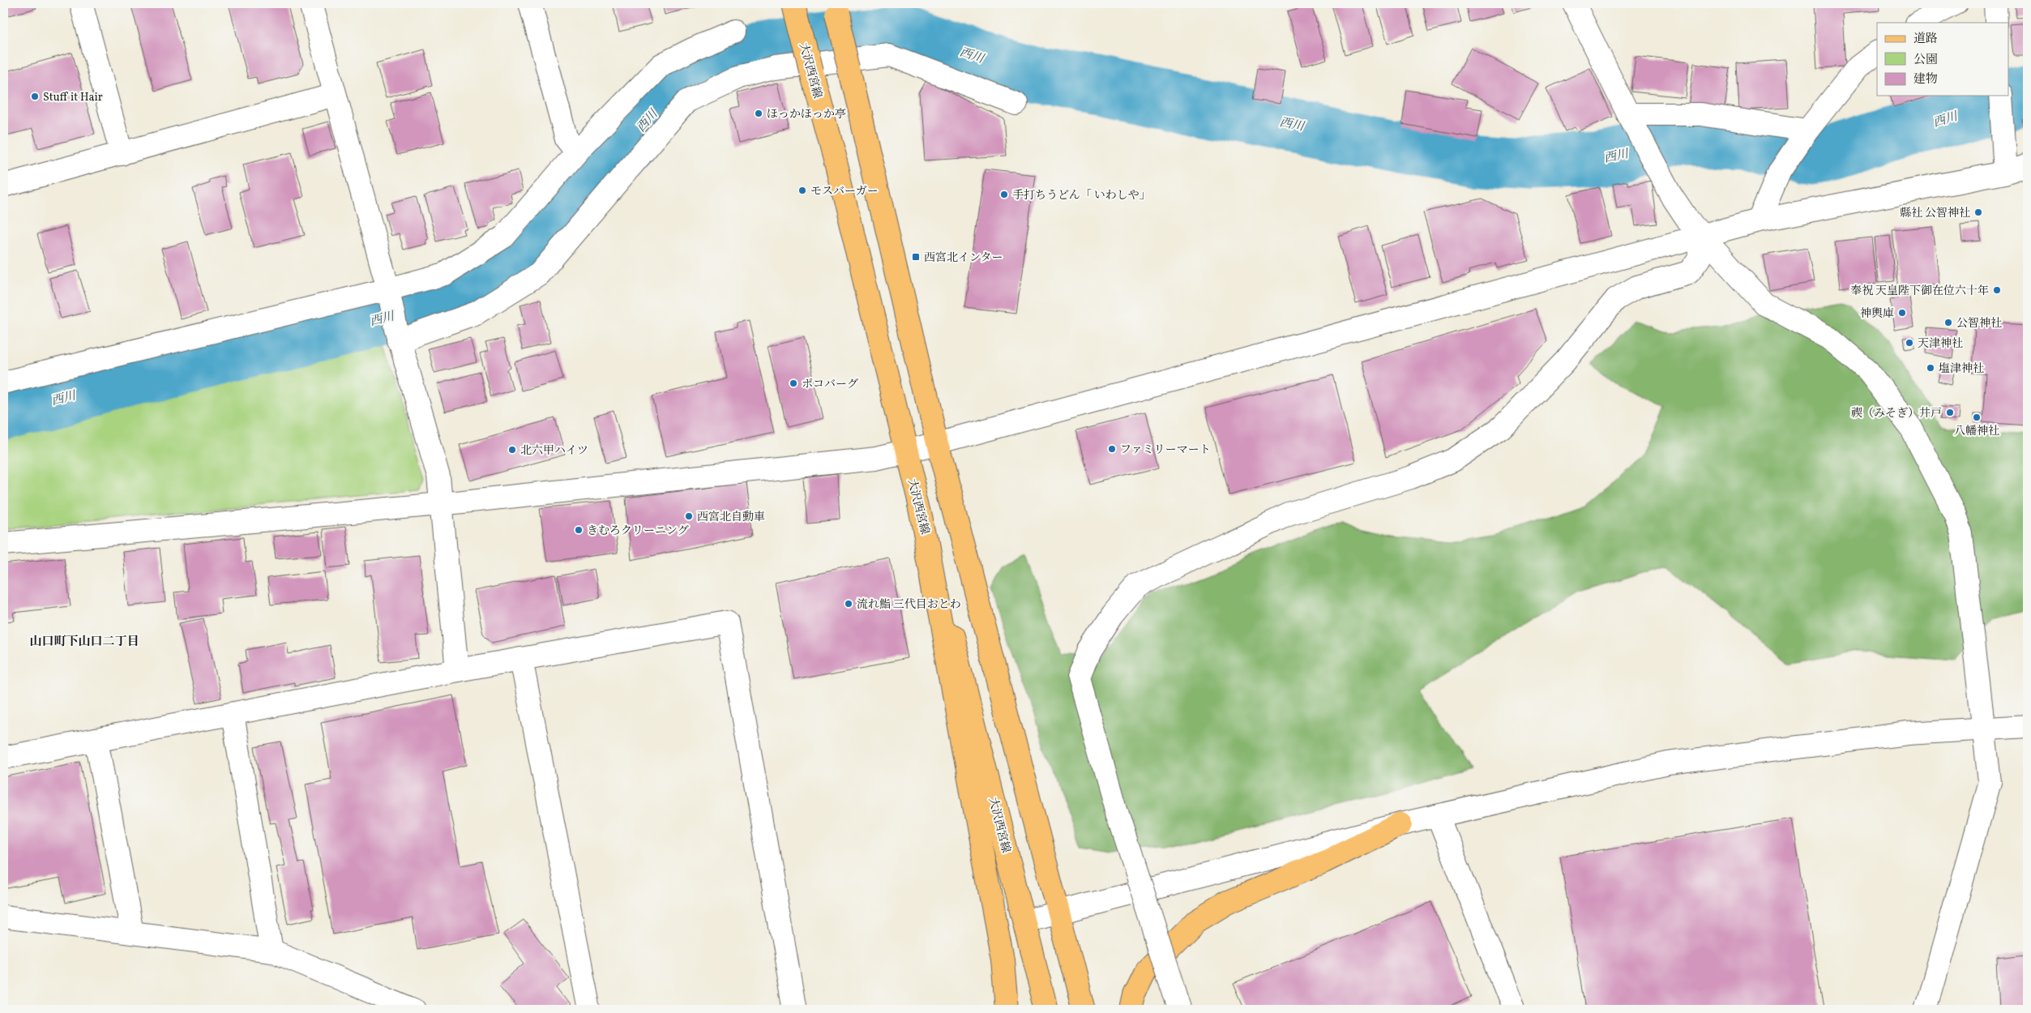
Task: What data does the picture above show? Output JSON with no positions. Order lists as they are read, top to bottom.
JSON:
{
  "streets": {
    "main road": ["大沢西宮線"]
  },
  "districts": ["山口町下山口二丁目"],
  "water": ["西川"],
  "places": {
    "other": [
      "Stuff it Hair",
      "ほっかほっか亭",
      "モスバーガー",
      "手打ちうどん「 いわしや」",
      "縣社 公智神社",
      "奉祝 天皇陛下御在位六十年",
      "神輿庫",
      "公智神社",
      "天津神社",
      "塩津神社",
      "ポコバーグ",
      "禊（みそぎ）井戸",
      "八幡神社",
      "ファミリーマート",
      "北六甲ハイツ",
      "西宮北自動車",
      "きむろクリーニング",
      "流れ鮨 三代目おとわ"
    ],
    "transit": ["西宮北インター"]
  },
  "legend": ["道路", "公園", "建物"]
}
